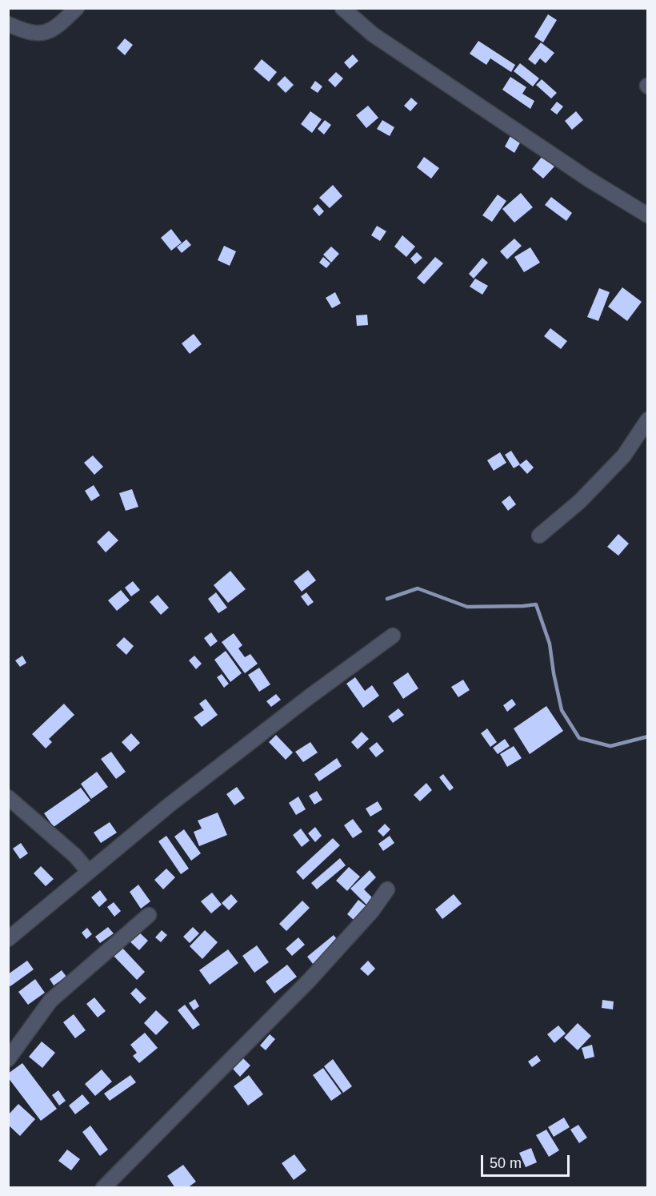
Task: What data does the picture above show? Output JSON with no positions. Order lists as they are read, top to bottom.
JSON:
{
  "scale_bar": "50 m"
}
